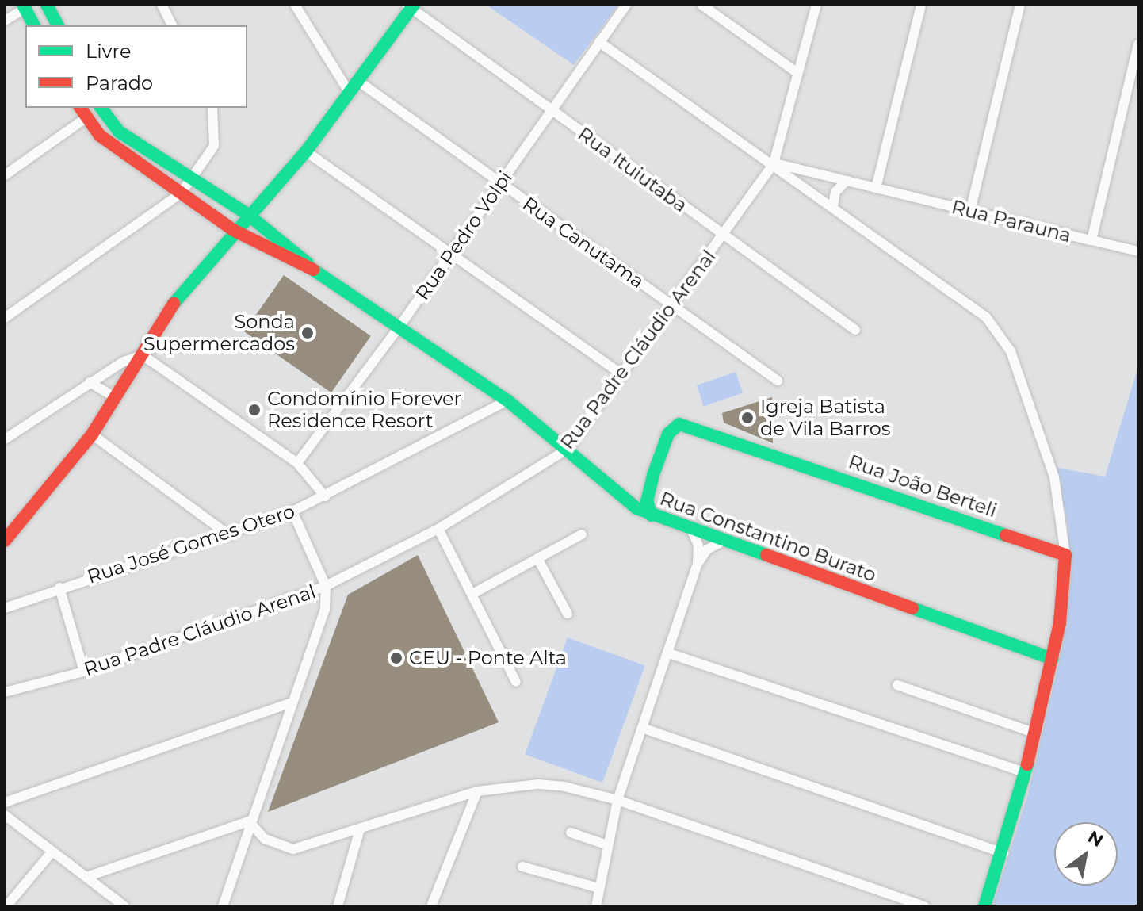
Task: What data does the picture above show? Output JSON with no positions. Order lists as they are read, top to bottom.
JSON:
{
  "streets": {
    "street": [
      "Rua Ituiutaba",
      "Rua Parauna",
      "Rua Pedro Volpi",
      "Rua Canutama",
      "Rua Padre Cláudio Arenal",
      "Rua João Berteli",
      "Rua Constantino Burato",
      "Rua José Gomes Otero"
    ]
  },
  "crossings": [
    ["Rua Ituiutaba", "Rua Pedro Volpi"],
    ["Rua Ituiutaba", "Rua Padre Cláudio Arenal"],
    ["Rua Parauna", "Rua Padre Cláudio Arenal"],
    ["Rua Pedro Volpi", "Rua Canutama"],
    ["Rua Pedro Volpi", "Rua Constantino Burato"],
    ["Rua Canutama", "Rua Padre Cláudio Arenal"],
    ["Rua Padre Cláudio Arenal", "Rua Constantino Burato"],
    ["Rua João Berteli", "Rua Constantino Burato"],
    ["Rua Constantino Burato", "Rua José Gomes Otero"]
  ],
  "places": [
    "Sonda Supermercados",
    "Condomínio Forever Residence Resort",
    "Igreja Batista de Vila Barros",
    "CEU - Ponte Alta"
  ],
  "legend": ["Livre", "Parado"],
  "north": "top right"
}
